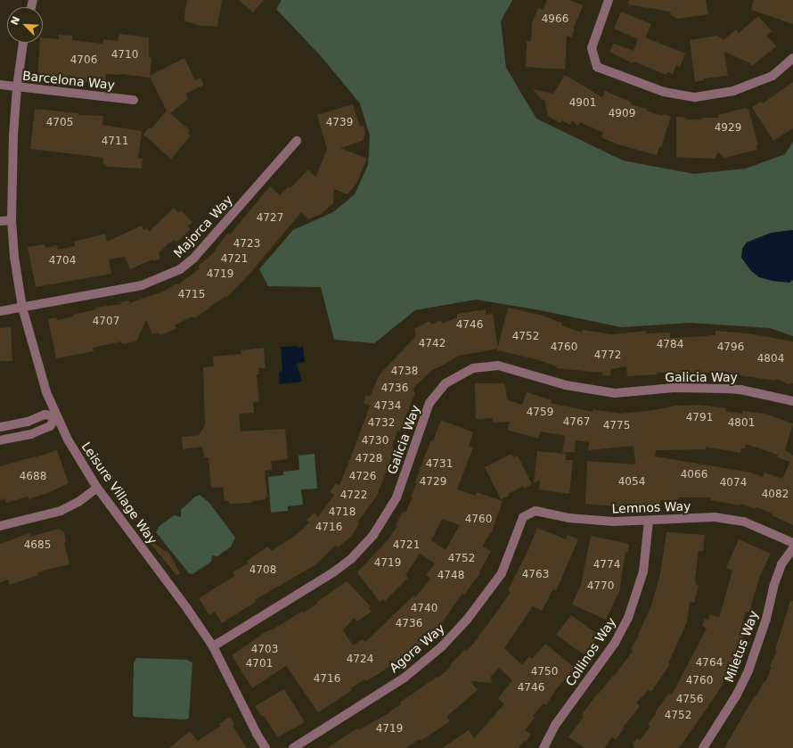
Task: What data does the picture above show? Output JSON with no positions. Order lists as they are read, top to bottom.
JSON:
{
  "streets": {
    "street": [
      "Barcelona Way",
      "Majorca Way",
      "Galicia Way",
      "Leisure Village Way",
      "Lemnos Way",
      "Miletus Way",
      "Agora Way",
      "Collinos Way"
    ]
  },
  "crossings": [
    ["Barcelona Way", "Leisure Village Way"],
    ["Majorca Way", "Leisure Village Way"],
    ["Galicia Way", "Leisure Village Way"],
    ["Lemnos Way", "Agora Way"],
    ["Lemnos Way", "Collinos Way"]
  ],
  "house_numbers": [
    "4966",
    "4710",
    "4706",
    "4901",
    "4909",
    "4705",
    "4739",
    "4929",
    "4711",
    "4727",
    "4723",
    "4721",
    "4704",
    "4719",
    "4715",
    "4707",
    "4746",
    "4752",
    "4742",
    "4784",
    "4760",
    "4796",
    "4772",
    "4804",
    "4738",
    "4736",
    "4734",
    "4759",
    "4791",
    "4767",
    "4732",
    "4801",
    "4775",
    "4730",
    "4728",
    "4731",
    "4066",
    "4688",
    "4726",
    "4729",
    "4054",
    "4074",
    "4082",
    "4722",
    "4718",
    "4760",
    "4716",
    "4685",
    "4721",
    "4752",
    "4719",
    "4774",
    "4708",
    "4763",
    "4748",
    "4770",
    "4740",
    "4736",
    "4703",
    "4724",
    "4764",
    "4701",
    "4750",
    "4716",
    "4760",
    "4746",
    "4756",
    "4752",
    "4719"
  ],
  "north": "top left"
}
